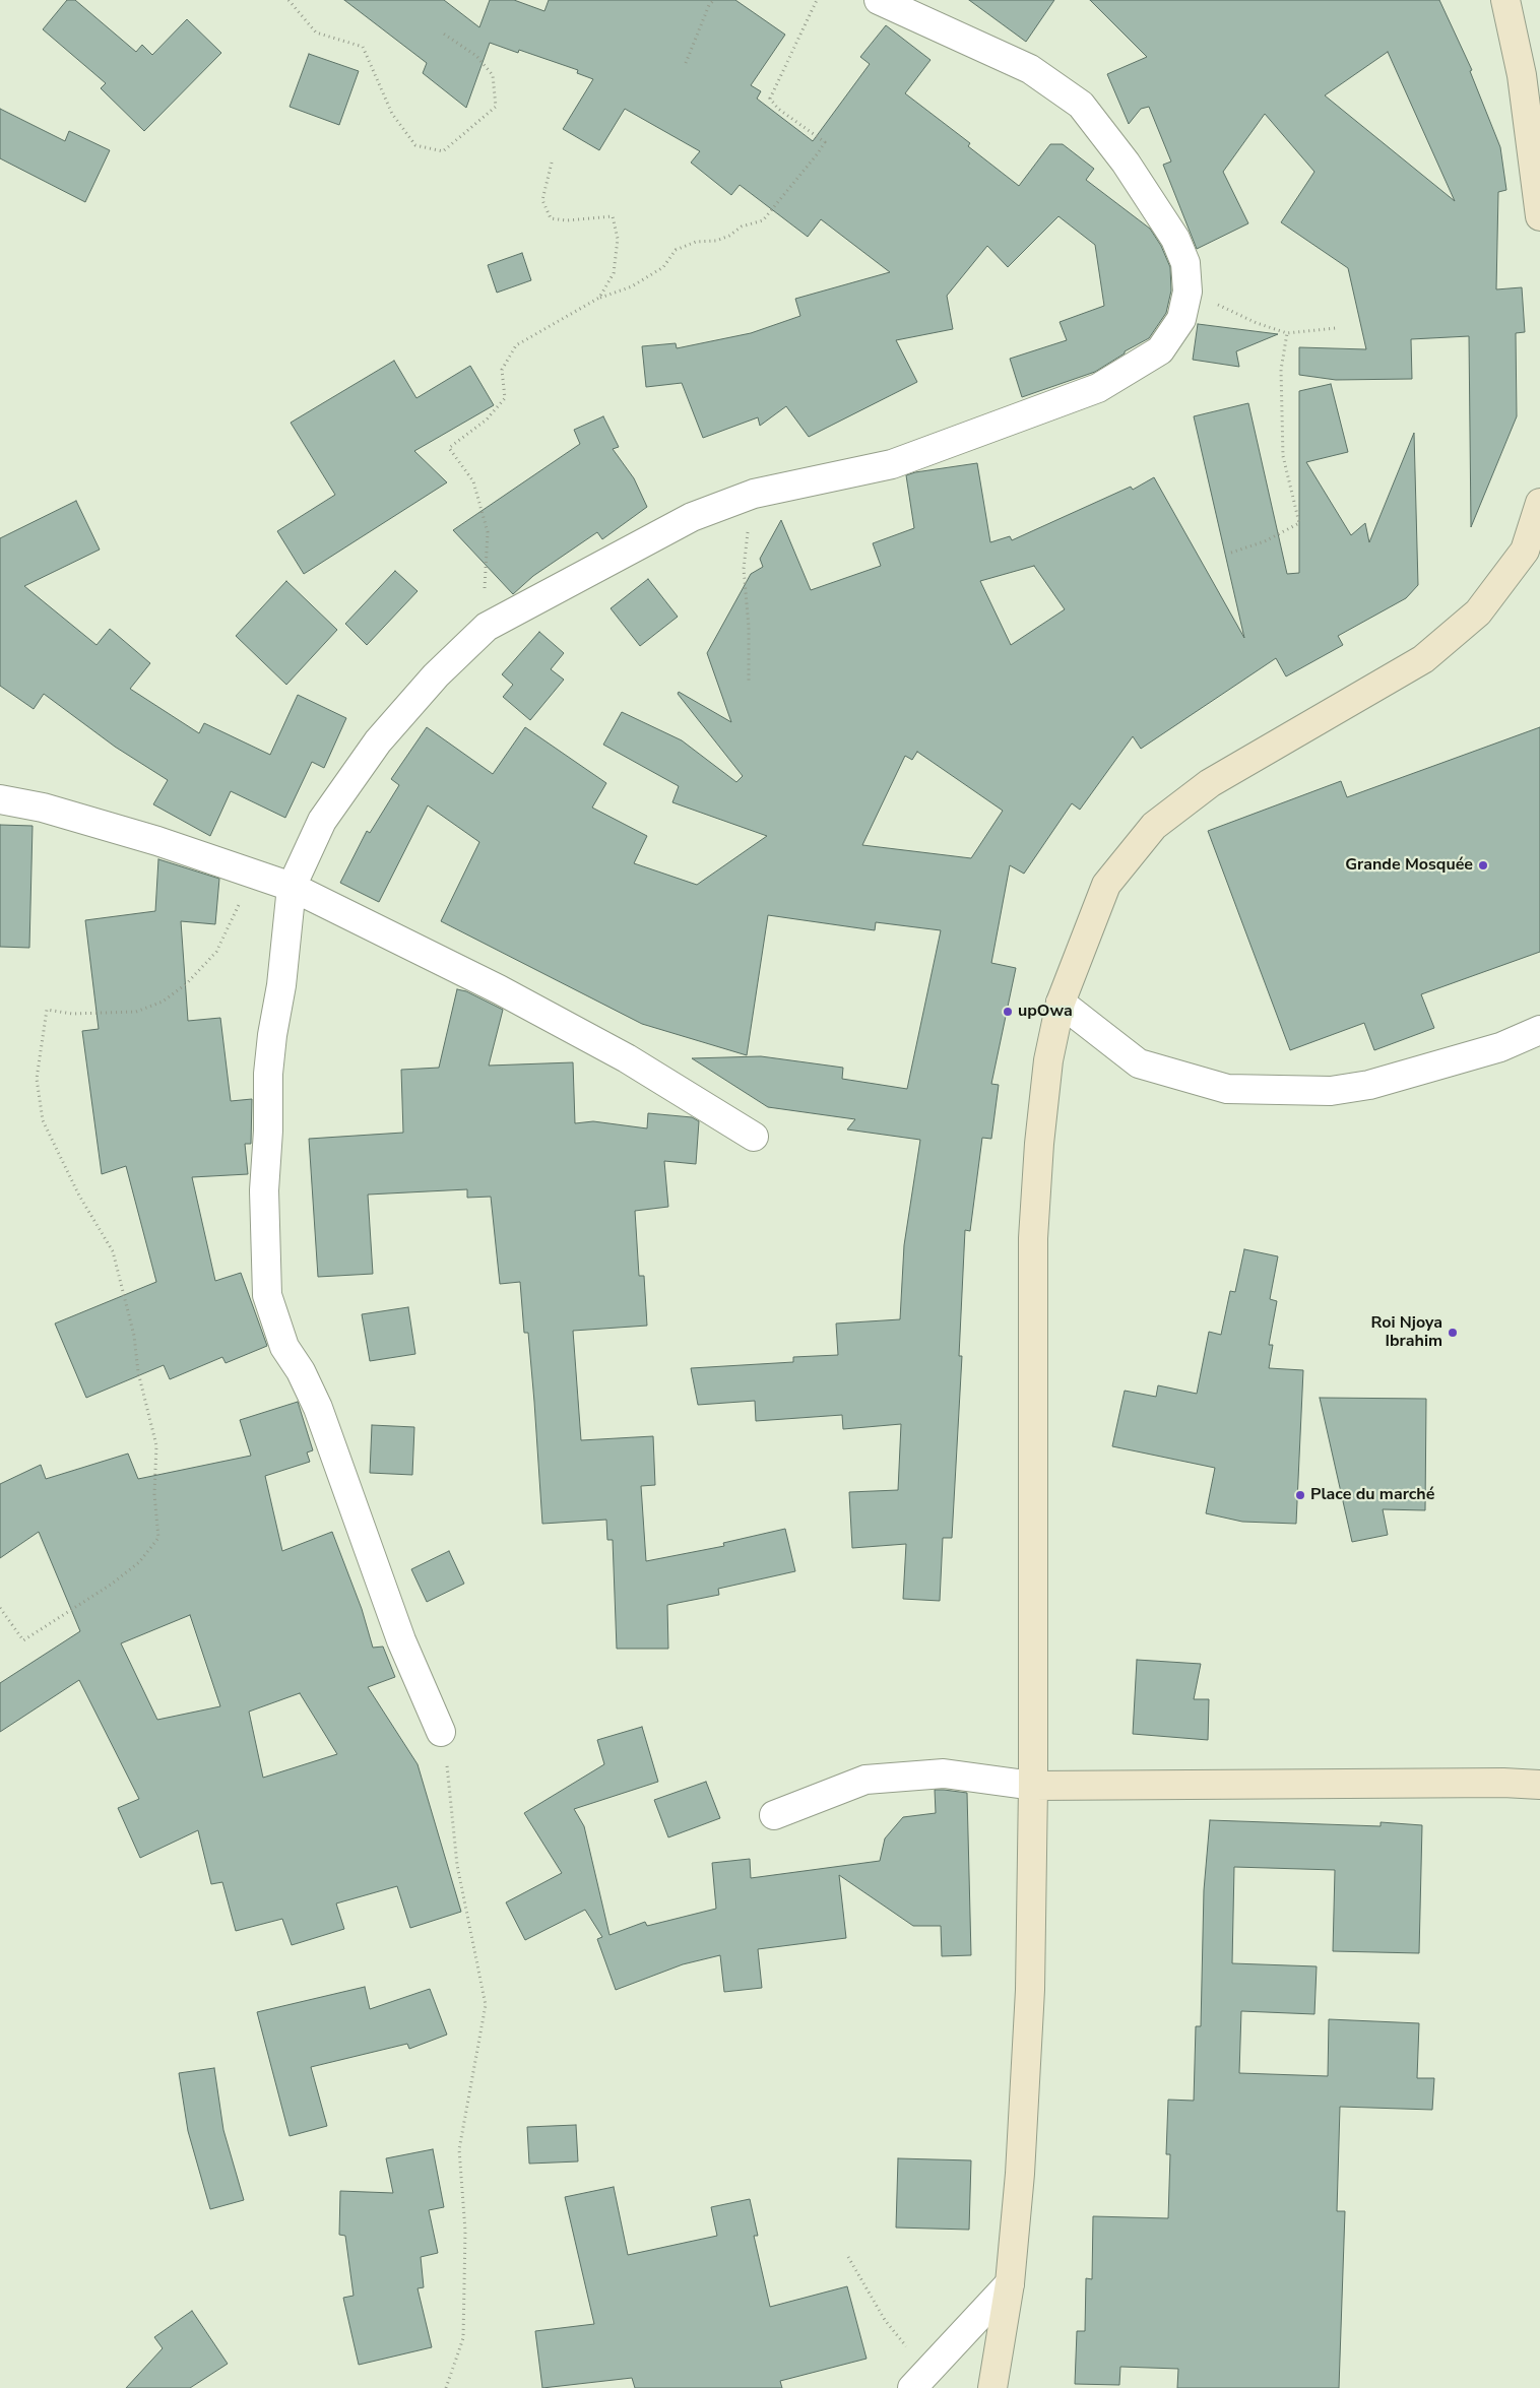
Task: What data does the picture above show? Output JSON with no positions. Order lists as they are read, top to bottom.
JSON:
{
  "places": [
    "Grande Mosquée",
    "upOwa",
    "Roi Njoya Ibrahim",
    "Place du marché"
  ]
}
